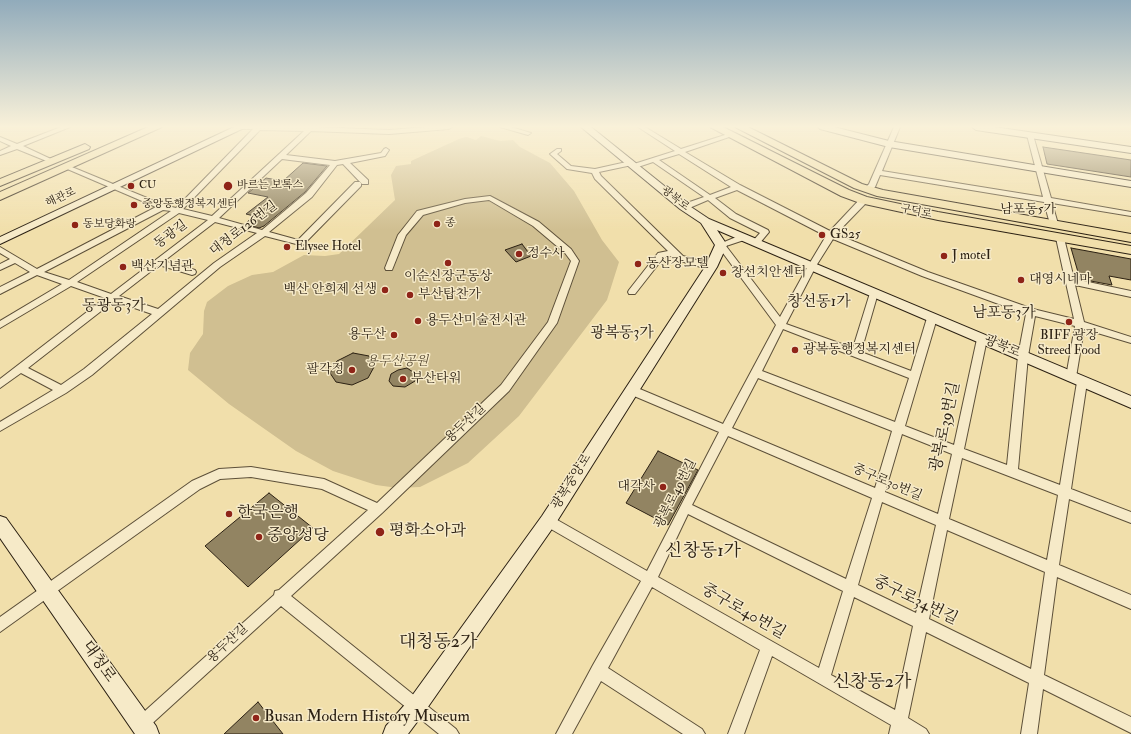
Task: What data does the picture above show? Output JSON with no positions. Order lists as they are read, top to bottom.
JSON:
{
  "streets": {
    "main road": [
      "해관로",
      "광복로",
      "구덕로",
      "광복중앙로",
      "대청로"
    ],
    "street": [
      "대청로126번길",
      "동광길",
      "용두산길",
      "광복로39번길",
      "중구로30번길",
      "광복로49번길",
      "중구로34번길",
      "중구로40번길"
    ]
  },
  "crossings": [
    ["광복로", "광복로39번길"],
    ["광복로", "광복로49번길"],
    ["구덕로", "광복로49번길"],
    ["용두산길", "대청로"],
    ["광복로39번길", "중구로30번길"],
    ["광복로39번길", "중구로34번길"],
    ["광복로39번길", "중구로40번길"],
    ["광복중앙로", "중구로30번길"],
    ["광복중앙로", "중구로40번길"],
    ["중구로30번길", "광복로49번길"],
    ["광복로49번길", "중구로34번길"],
    ["광복로49번길", "중구로40번길"]
  ],
  "districts": [
    "남포동5가",
    "창선동1가",
    "동광동3가",
    "남포동3가",
    "광복동3가",
    "신창동1가",
    "대청동2가",
    "신창동2가"
  ],
  "parks": ["용두산공원"],
  "places": [
    "CU",
    "바르는 보톡스",
    "중앙동행정복지센터",
    "종",
    "동보당화랑",
    "GS25",
    "Elysee Hotel",
    "정수사",
    "J moteI",
    "이순신장군동상",
    "동산장모텔",
    "백산기념관",
    "창선치안센터",
    "대영시네마",
    "백산 안희제 선생",
    "부산탑찬가",
    "용두산미술전시관",
    "BIFF 광장 Streed Food",
    "용두산",
    "광복동행정복지센터",
    "팔각정",
    "부산타워",
    "대각사",
    "한국은행",
    "평화소아과",
    "중앙성당",
    "Busan Modern History Museum"
  ]
}
